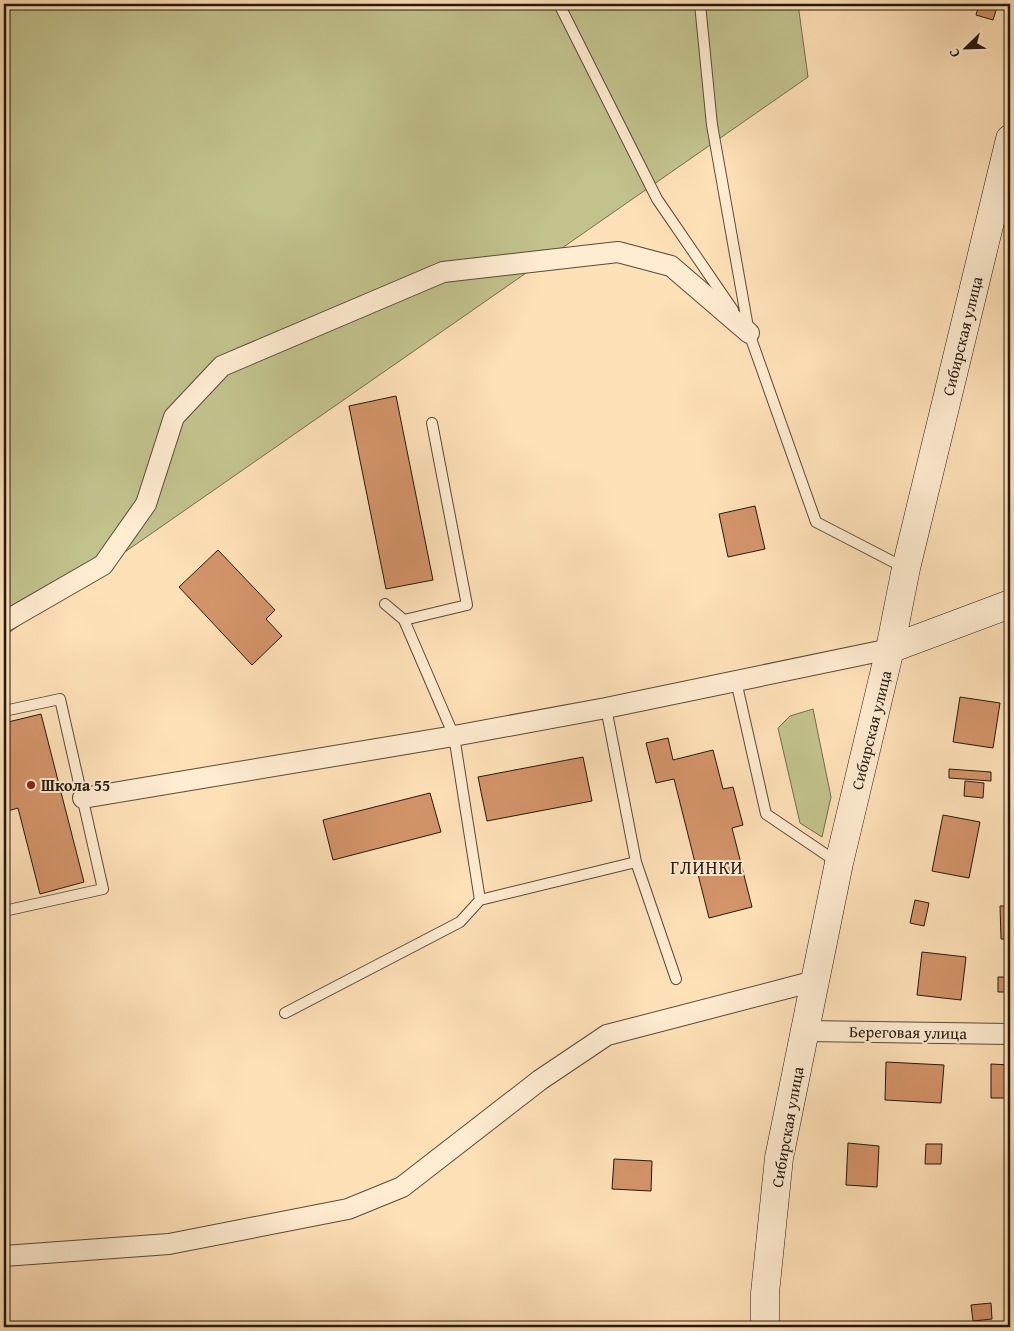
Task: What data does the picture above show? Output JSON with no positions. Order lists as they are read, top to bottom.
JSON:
{
  "streets": {
    "street": ["Сибирская улица", "Береговая улица"]
  },
  "crossings": [
    ["Сибирская улица", "Береговая улица"]
  ],
  "districts": ["ГЛИНКИ"],
  "places": ["Школа 55"],
  "north": "bottom left"
}
